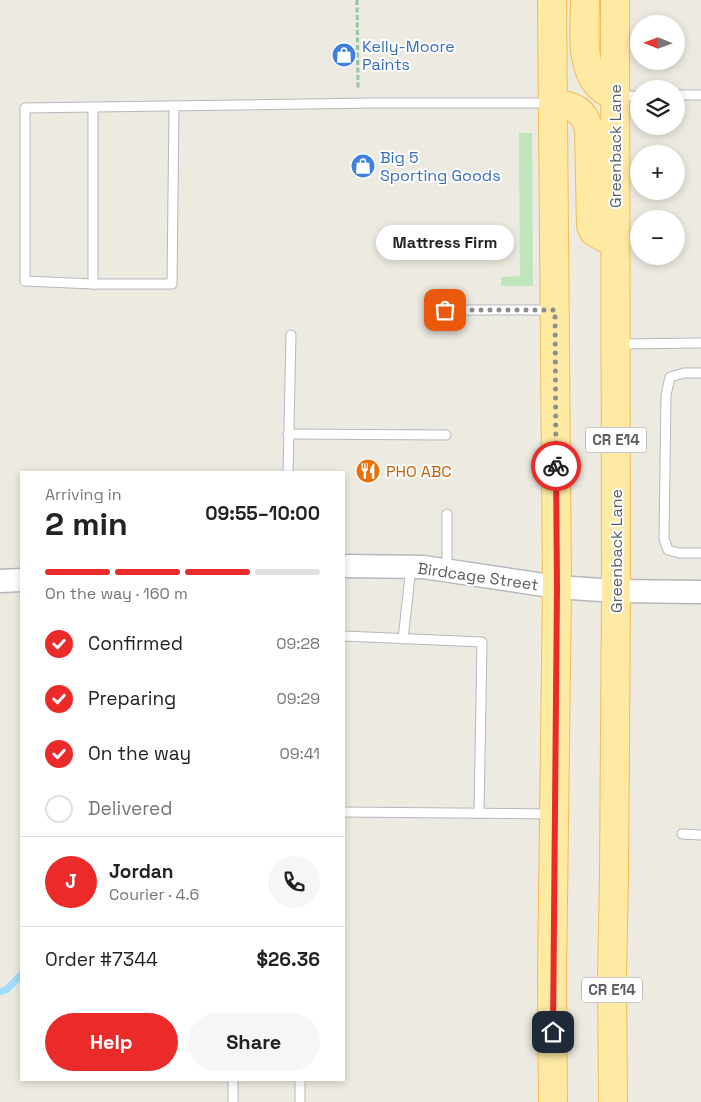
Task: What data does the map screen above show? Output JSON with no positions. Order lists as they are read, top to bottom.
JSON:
{
  "streets": {
    "main road": ["Greenback Lane", "CR E14"],
    "street": ["Birdcage Street"]
  },
  "crossings": [
    ["Greenback Lane", "Birdcage Street"]
  ],
  "places": {
    "shop": ["Kelly-Moore Paints", "Big 5 Sporting Goods"],
    "other": ["Mattress Firm"],
    "restaurant": ["PHO ABC"]
  },
  "north": "left",
  "page": {
    "map_buttons": ["+", "−"],
    "bubble": "Mattress Firm",
    "heading": ["2 min", "Arriving in", "09:55–10:00"],
    "panel": [
      "Jordan",
      "Courier · 4.6",
      "Order #7344",
      "$26.36"
    ],
    "bar": "On the way · 160 m",
    "list": [
      ["Confirmed", "09:28"],
      ["Preparing", "09:29"],
      ["On the way", "09:41"],
      "Delivered"
    ],
    "round": "J",
    "buttons": ["Help", "Share"]
  }
}
